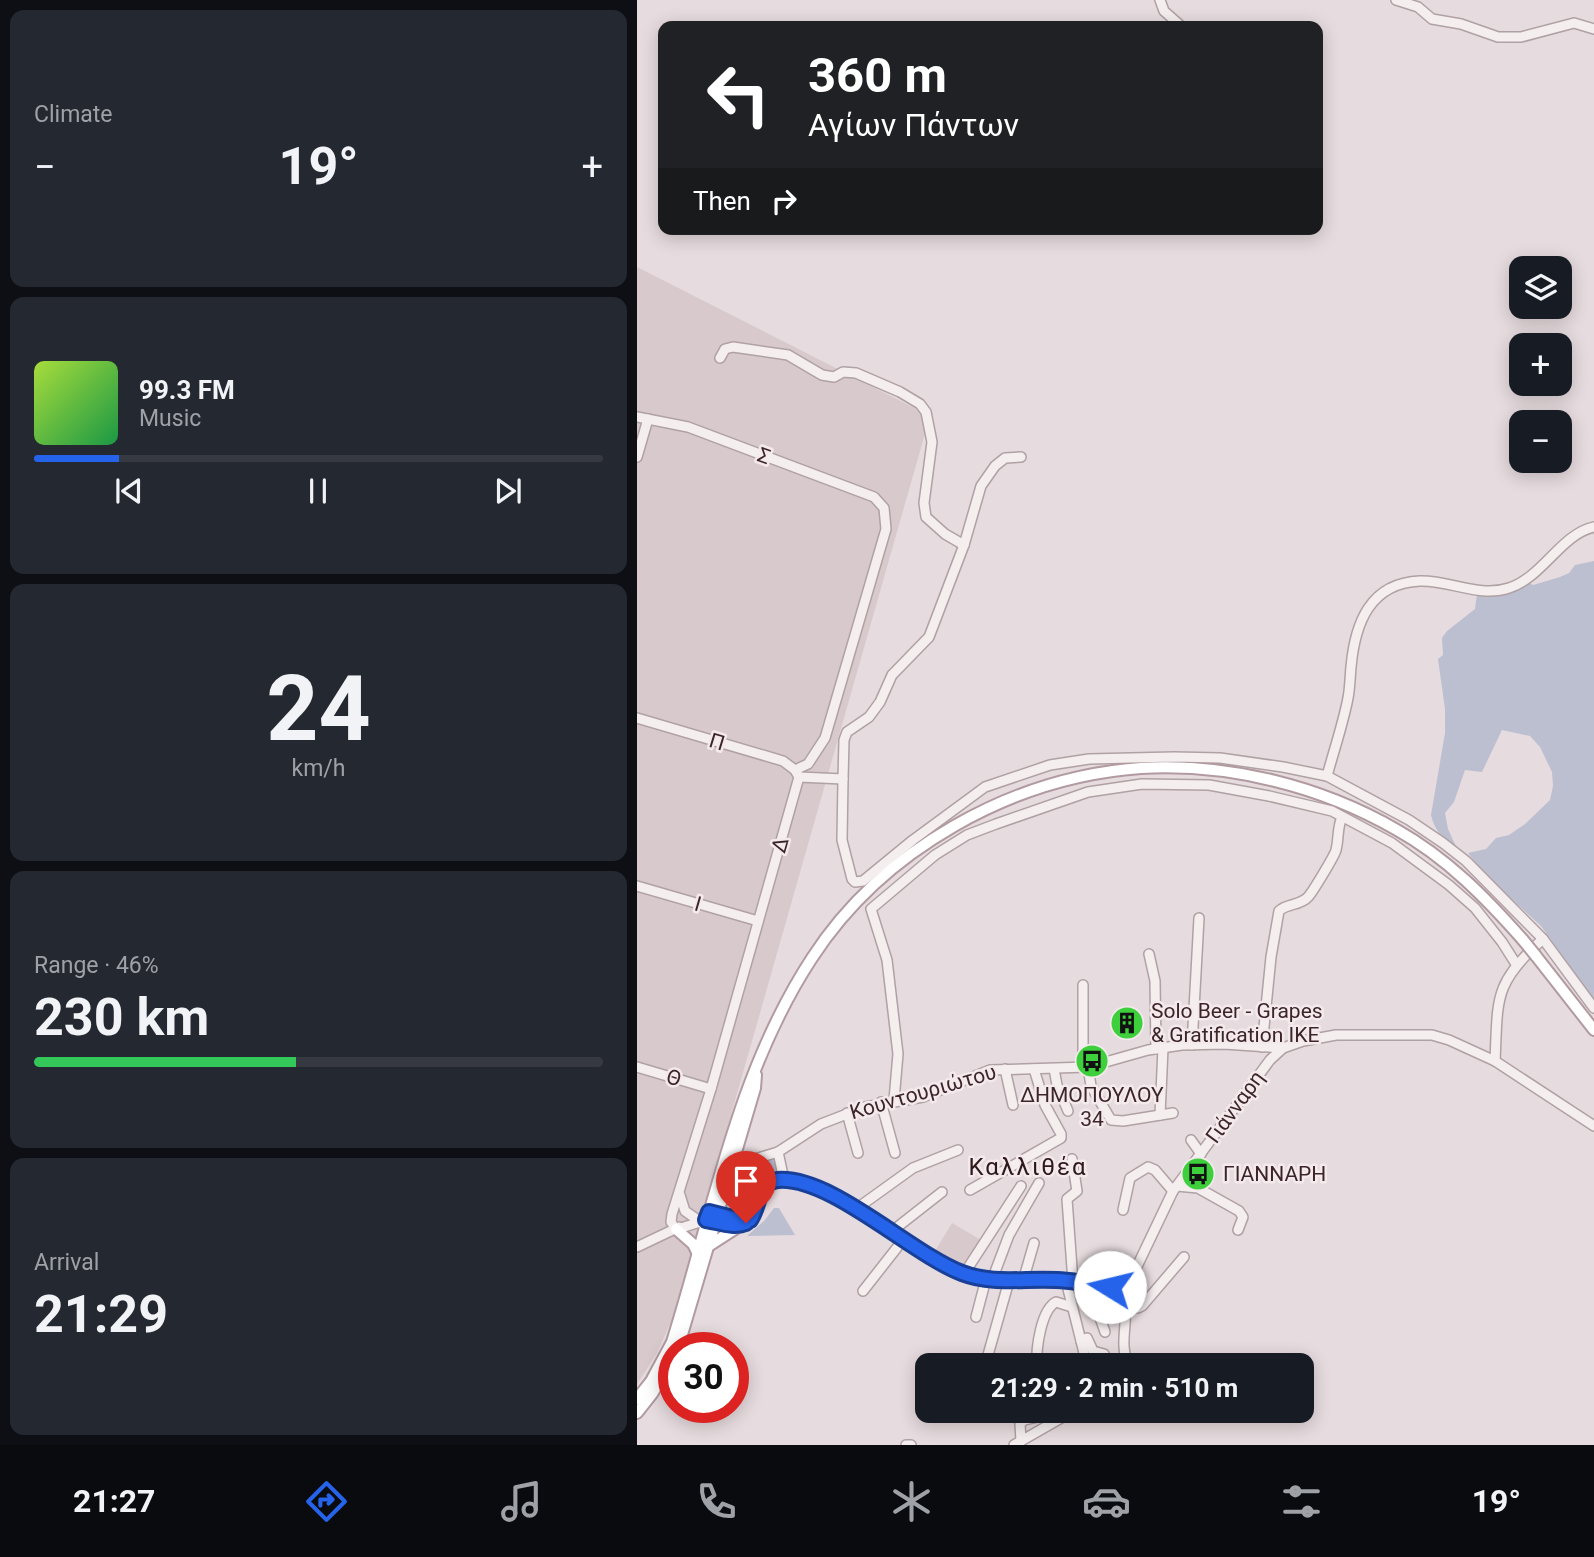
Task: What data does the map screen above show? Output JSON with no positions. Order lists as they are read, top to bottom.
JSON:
{
  "streets": {
    "street": [
      "Σ",
      "Π",
      "Δ",
      "Ι",
      "Θ",
      "Κουντουριώτου",
      "Γιάνναρη"
    ]
  },
  "crossings": [
    ["Σ", "Π"],
    ["Σ", "Δ"],
    ["Π", "Δ"],
    ["Δ", "Ι"],
    ["Δ", "Θ"],
    ["Κουντουριώτου", "Γιάνναρη"]
  ],
  "districts": ["Καλλιθέα"],
  "places": {
    "building": ["Solo Beer - Grapes & Gratification IKE"],
    "bus stop": ["ΔΗΜΟΠΟΥΛΟΥ 34", "ΓΙΑΝΝΑΡΗ"]
  },
  "page": {
    "tile": [
      "Climate",
      ["24", "km/h"],
      ["Range · 46%", "230 km"],
      ["Arrival", "21:29"]
    ],
    "turn": ["360 m", "Αγίων Πάντων"],
    "heat": ["−", "19°", "+"],
    "then": "Then",
    "map_buttons": ["+", "−"],
    "song": ["99.3 FM", "Music"],
    "limit": "30",
    "trip": "21:29 · 2 min · 510 m",
    "tabs": ["21:27", "19°"]
  }
}
